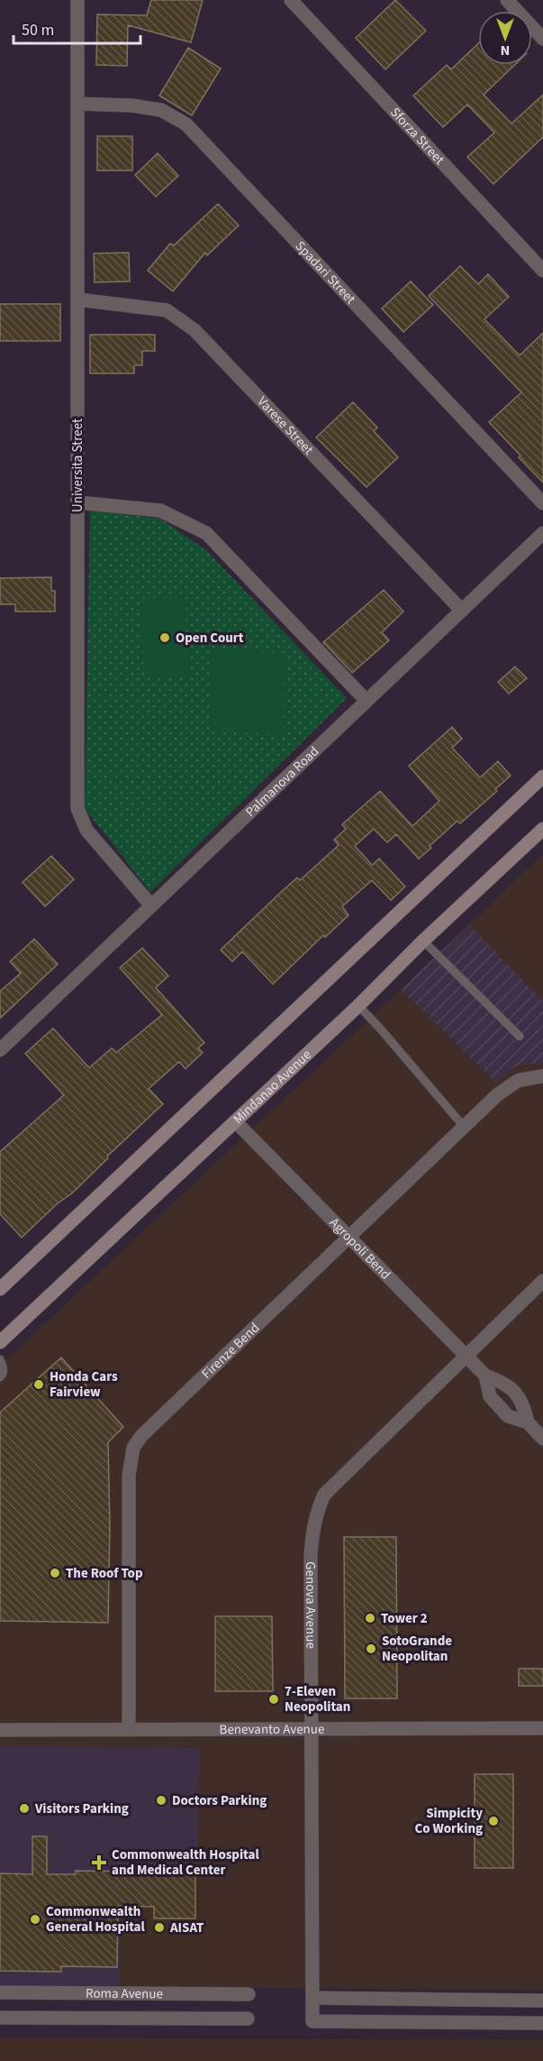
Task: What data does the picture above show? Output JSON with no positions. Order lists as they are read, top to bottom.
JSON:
{
  "streets": {
    "main road": ["Mindanao Avenue"],
    "street": [
      "Sforza Street",
      "Spadari Street",
      "Varese Street",
      "Universita Street",
      "Palmanova Road",
      "Agropoli Bend",
      "Firenze Bend",
      "Genova Avenue",
      "Benevanto Avenue",
      "Roma Avenue"
    ]
  },
  "crossings": [
    ["Spadari Street", "Universita Street"],
    ["Varese Street", "Universita Street"],
    ["Varese Street", "Palmanova Road"],
    ["Universita Street", "Palmanova Road"],
    ["Mindanao Avenue", "Agropoli Bend"],
    ["Agropoli Bend", "Firenze Bend"],
    ["Agropoli Bend", "Genova Avenue"],
    ["Firenze Bend", "Benevanto Avenue"],
    ["Genova Avenue", "Benevanto Avenue"]
  ],
  "places": {
    "other": [
      "Open Court",
      "Honda Cars Fairview",
      "The Roof Top",
      "Tower 2",
      "SotoGrande Neopolitan",
      "7-Eleven Neopolitan",
      "Doctors Parking",
      "Visitors Parking",
      "Simpicity Co Working",
      "Commonwealth General Hospital",
      "AISAT"
    ],
    "health": ["Commonwealth Hospital and Medical Center"]
  },
  "scale_bar": "50 m",
  "north": "bottom"
}
